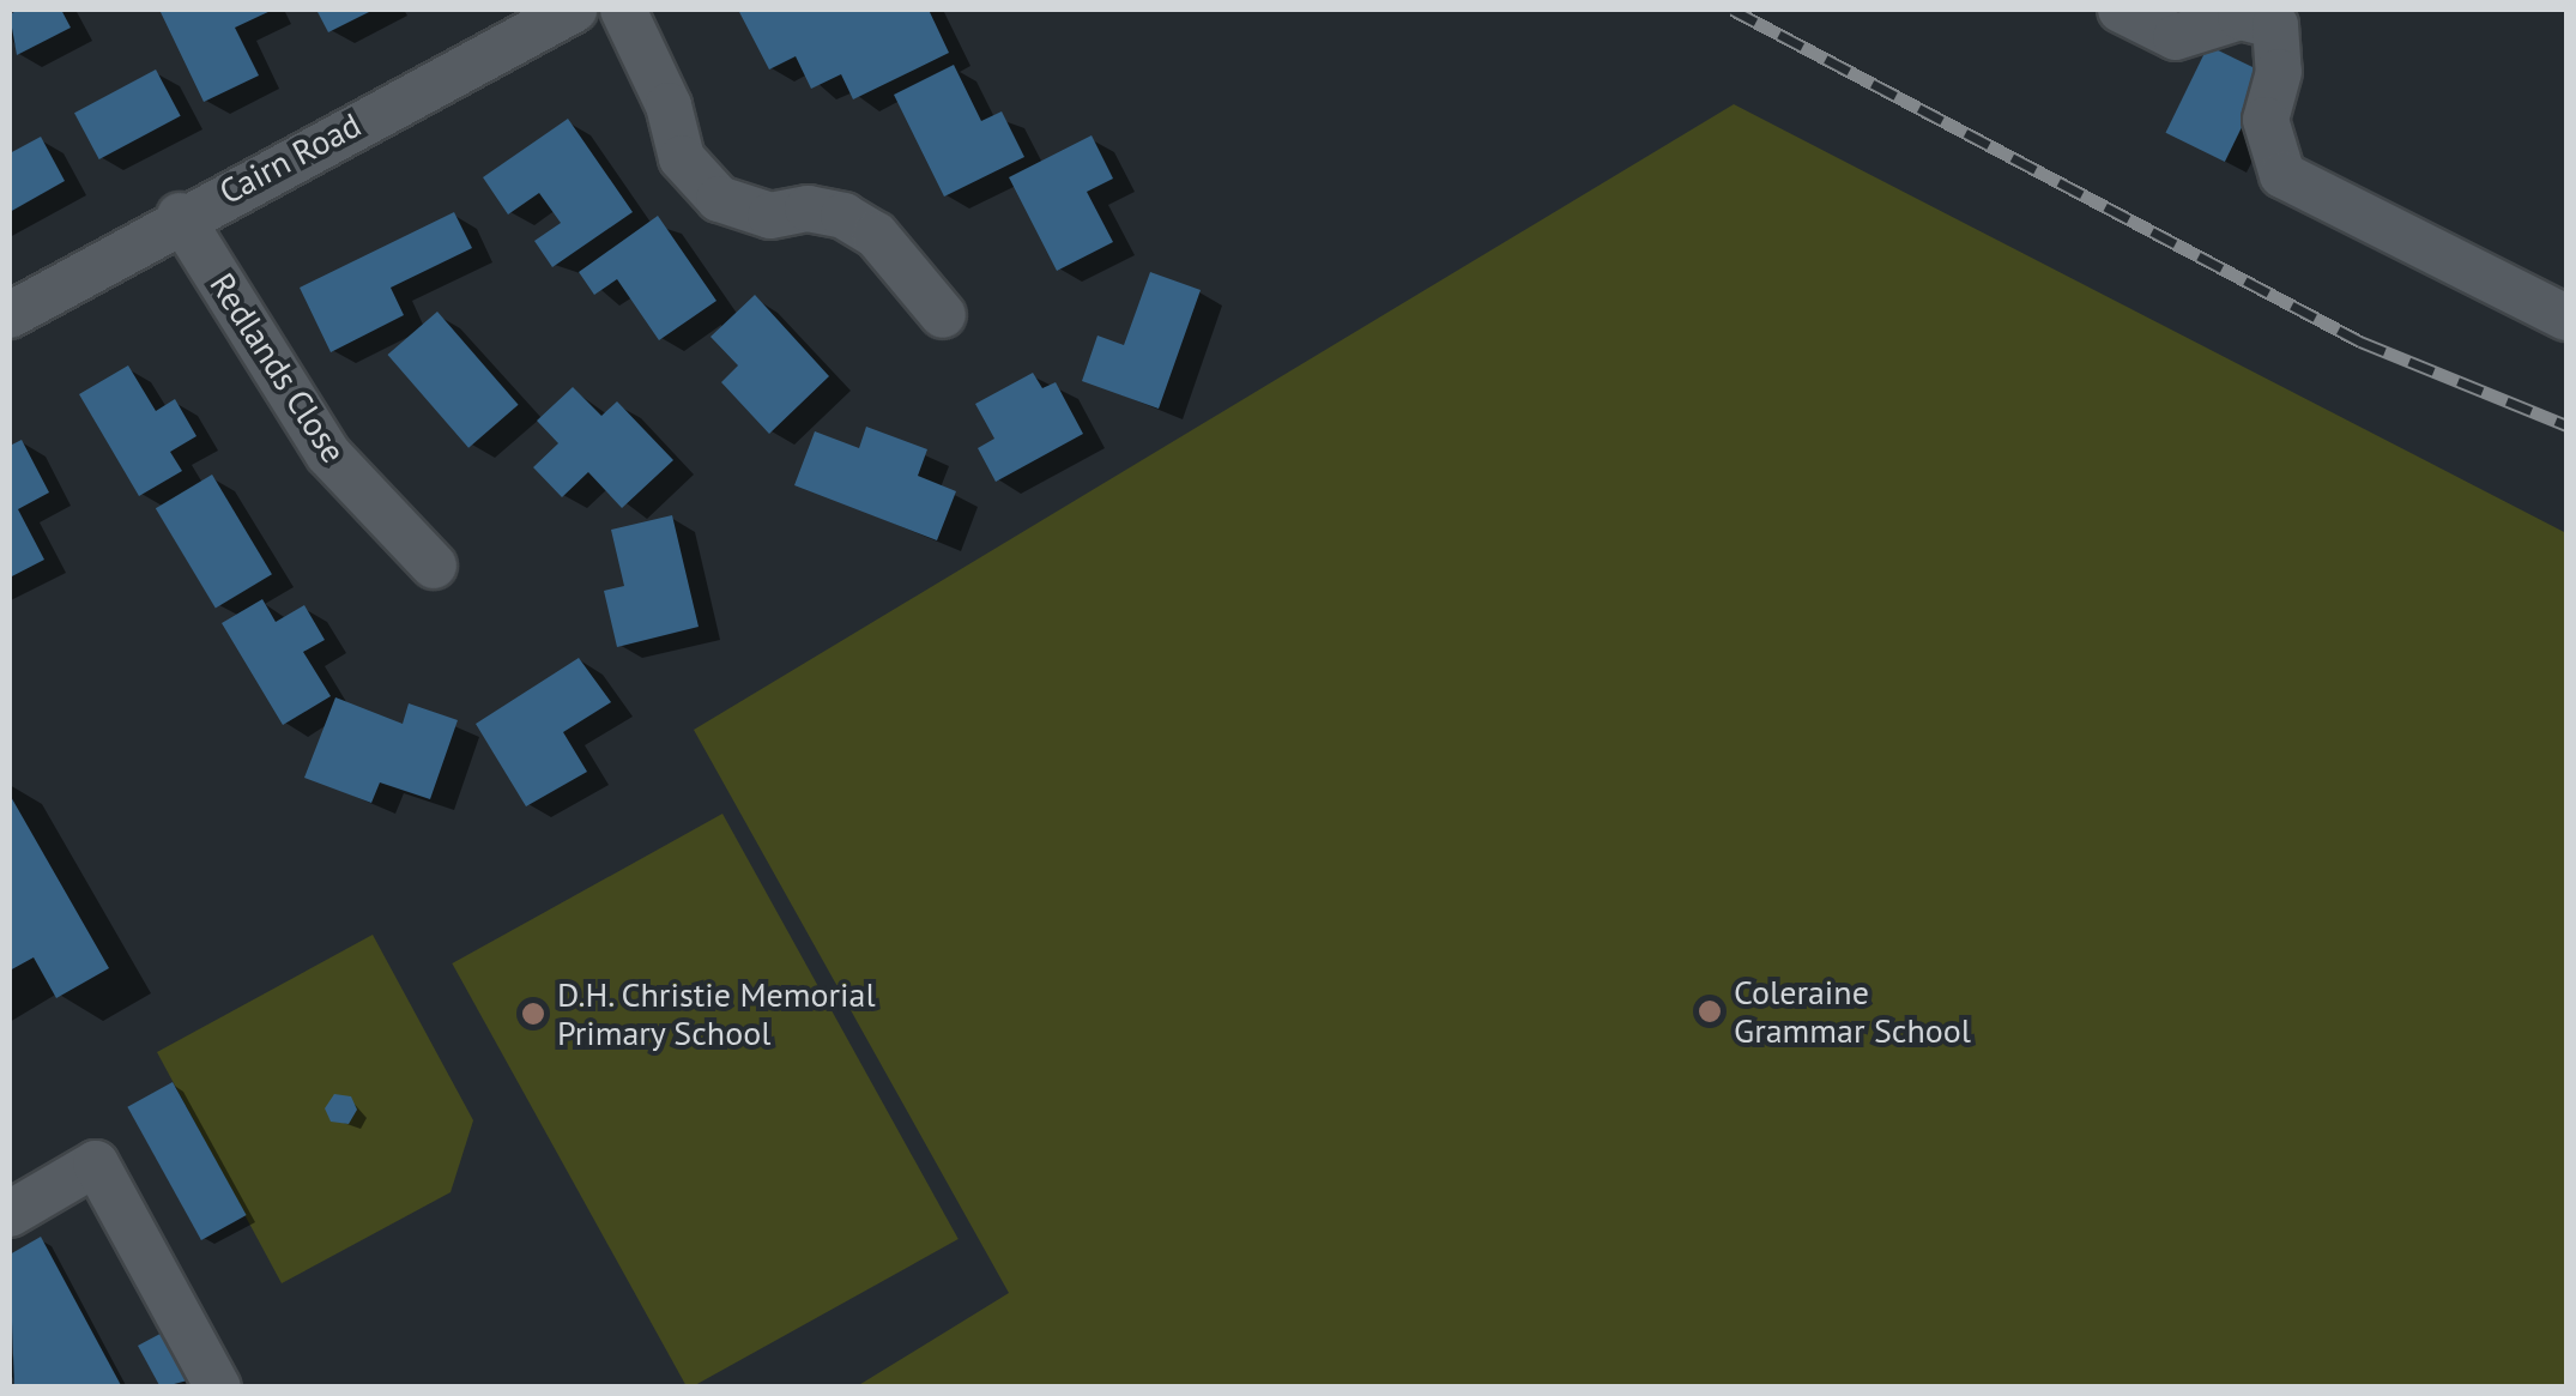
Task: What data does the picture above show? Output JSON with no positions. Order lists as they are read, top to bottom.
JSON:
{
  "streets": {
    "street": ["Cairn Road", "Redlands Close"]
  },
  "crossings": [
    ["Cairn Road", "Redlands Close"]
  ],
  "places": ["Coleraine Grammar School", "D.H. Christie Memorial Primary School"]
}
